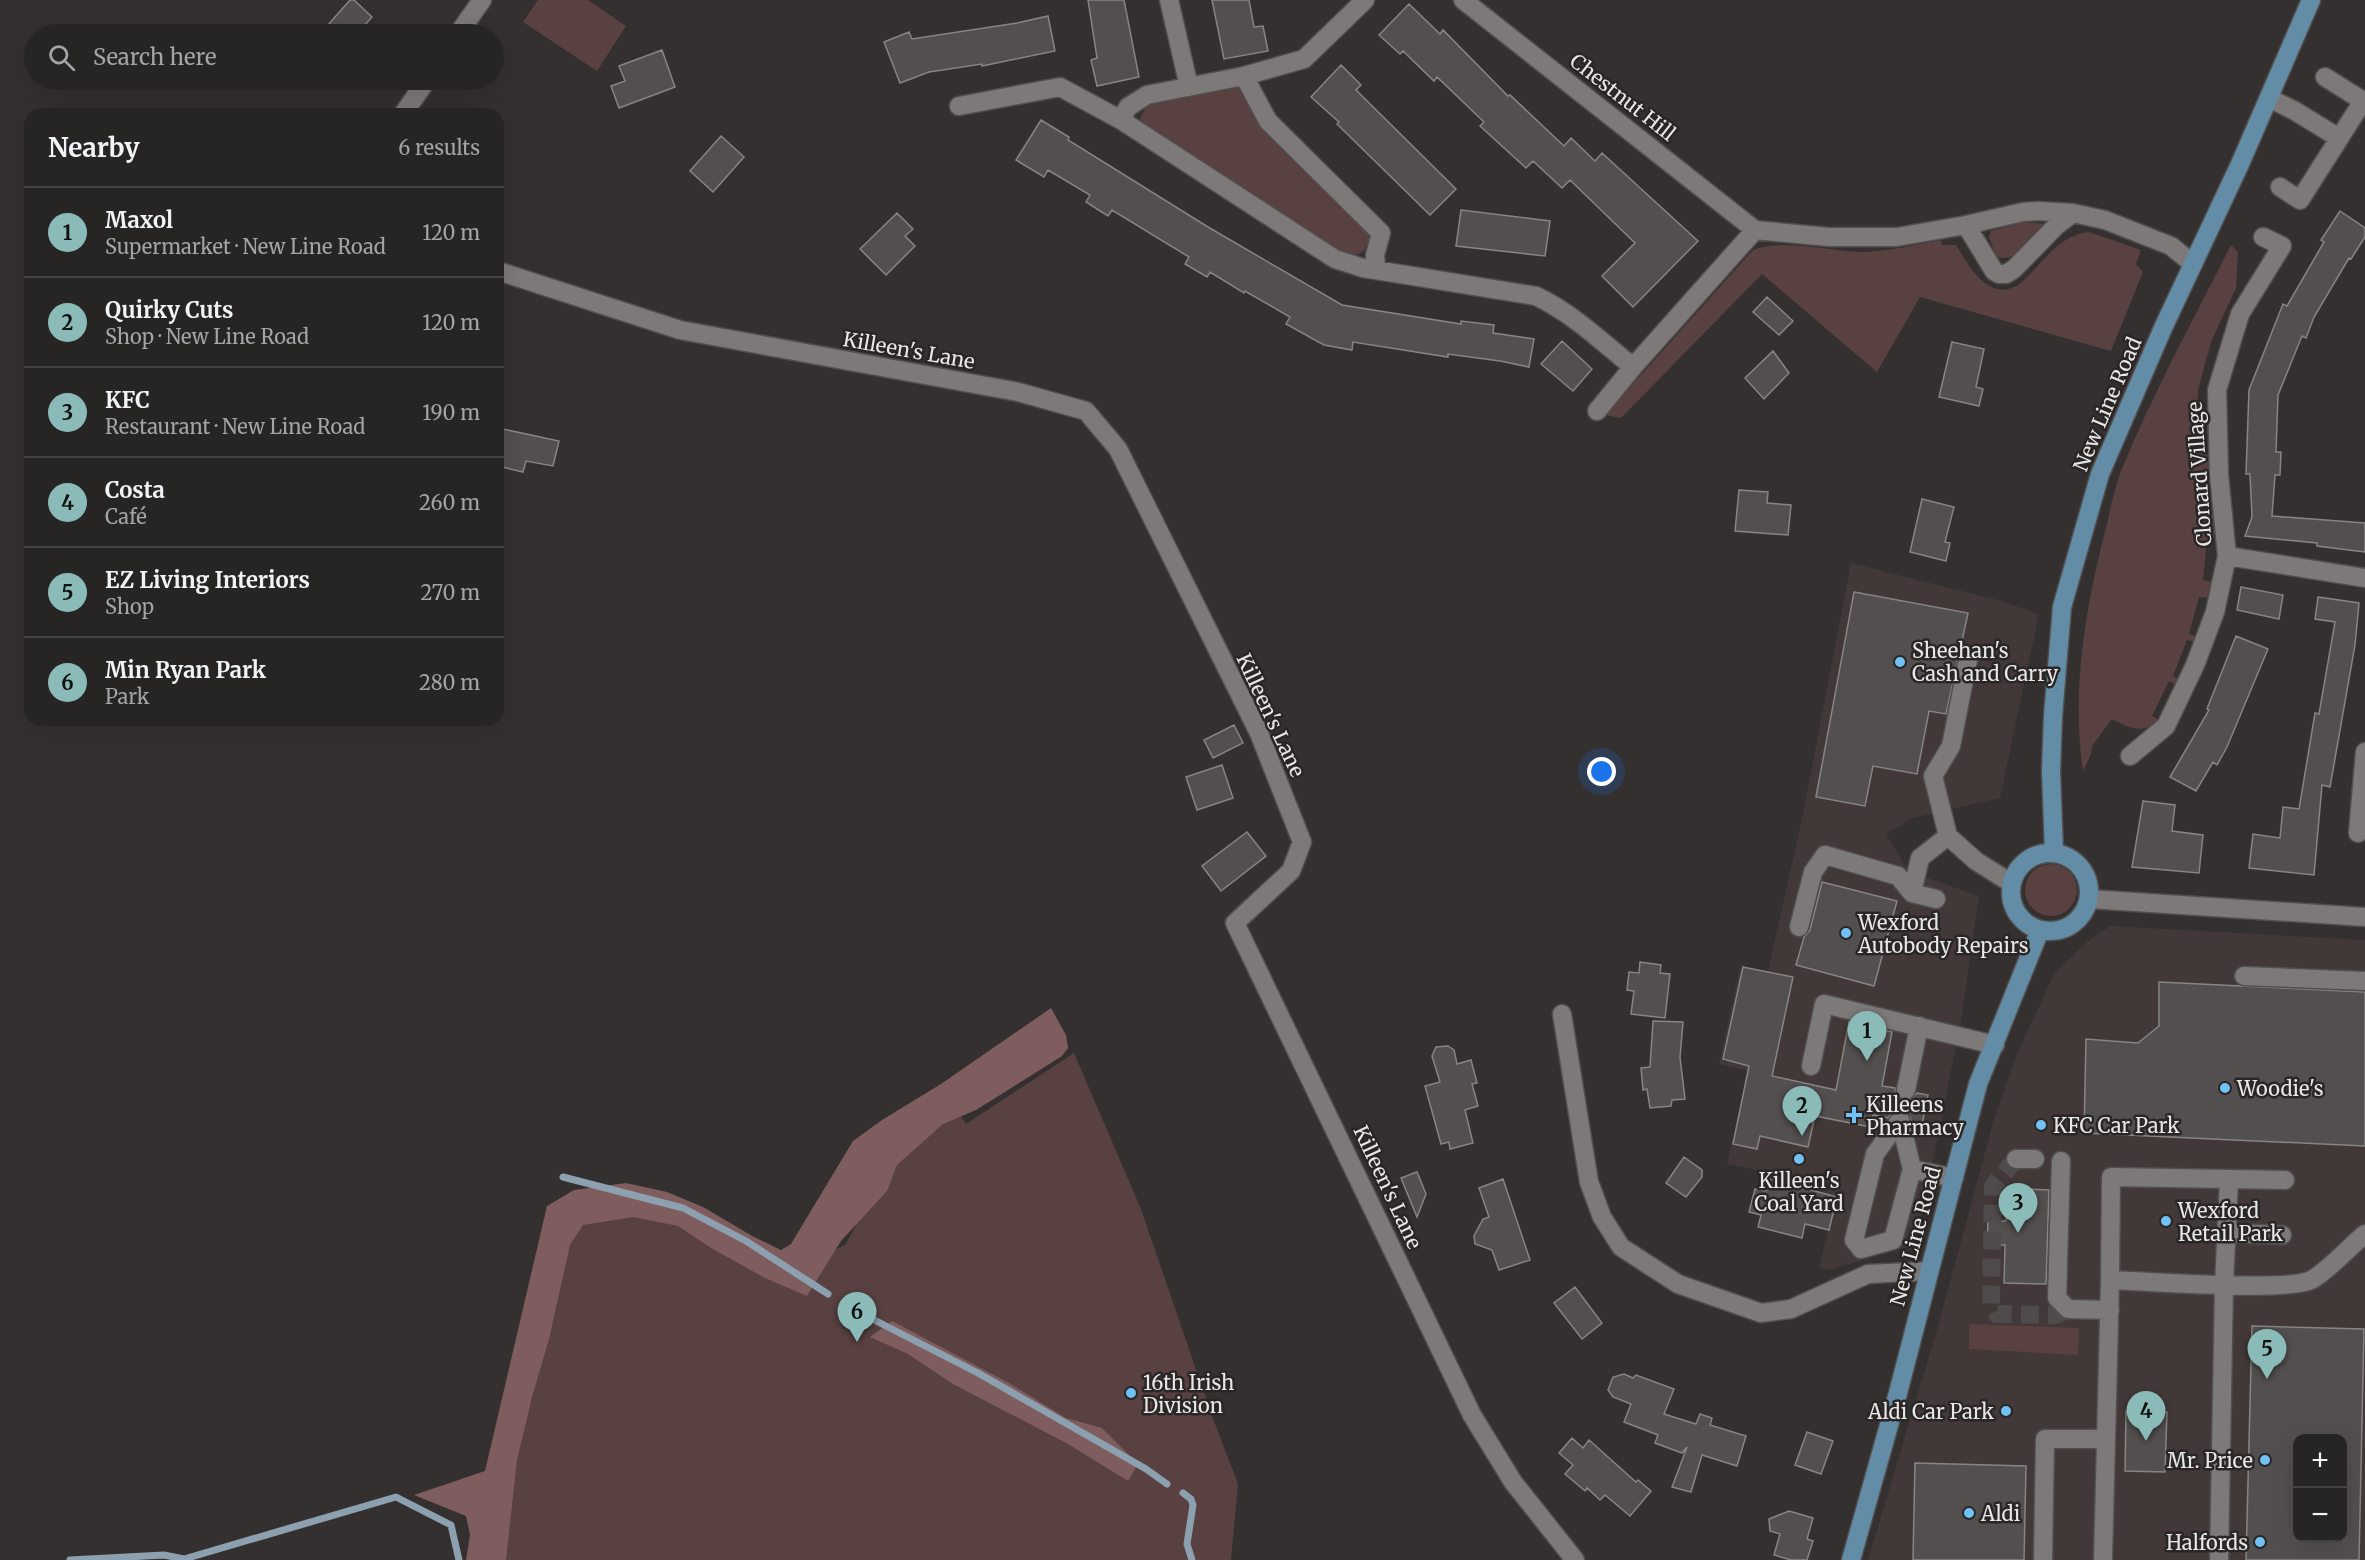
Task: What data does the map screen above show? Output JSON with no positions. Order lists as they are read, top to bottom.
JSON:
{
  "streets": {
    "main road": ["New Line Road"],
    "street": ["Chestnut Hill", "Killeen's Lane", "Clonard Village"]
  },
  "places": {
    "other": [
      "Sheehan's Cash and Carry",
      "Wexford Autobody Repairs",
      "Woodie's",
      "KFC Car Park",
      "Killeen's Coal Yard",
      "Wexford Retail Park",
      "16th Irish Division",
      "Aldi Car Park",
      "Mr. Price",
      "Aldi",
      "Halfords"
    ],
    "health": ["Killeens Pharmacy"]
  },
  "page": {
    "search": "Search here",
    "heading": ["Nearby", "6 results"],
    "list": [
      {
        "mark": "1",
        "name": "Maxol",
        "note": "Supermarket · New Line Road",
        "value": "120 m"
      },
      {
        "mark": "2",
        "name": "Quirky Cuts",
        "note": "Shop · New Line Road",
        "value": "120 m"
      },
      {
        "mark": "3",
        "name": "KFC",
        "note": "Restaurant · New Line Road",
        "value": "190 m"
      },
      {
        "mark": "4",
        "name": "Costa",
        "note": "Café",
        "value": "260 m"
      },
      {
        "mark": "5",
        "name": "EZ Living Interiors",
        "note": "Shop",
        "value": "270 m"
      },
      {
        "mark": "6",
        "name": "Min Ryan Park",
        "note": "Park",
        "value": "280 m"
      }
    ],
    "pins": [
      "1",
      "2",
      "3",
      "6",
      "5",
      "4"
    ],
    "map_buttons": ["+", "−"]
  }
}
